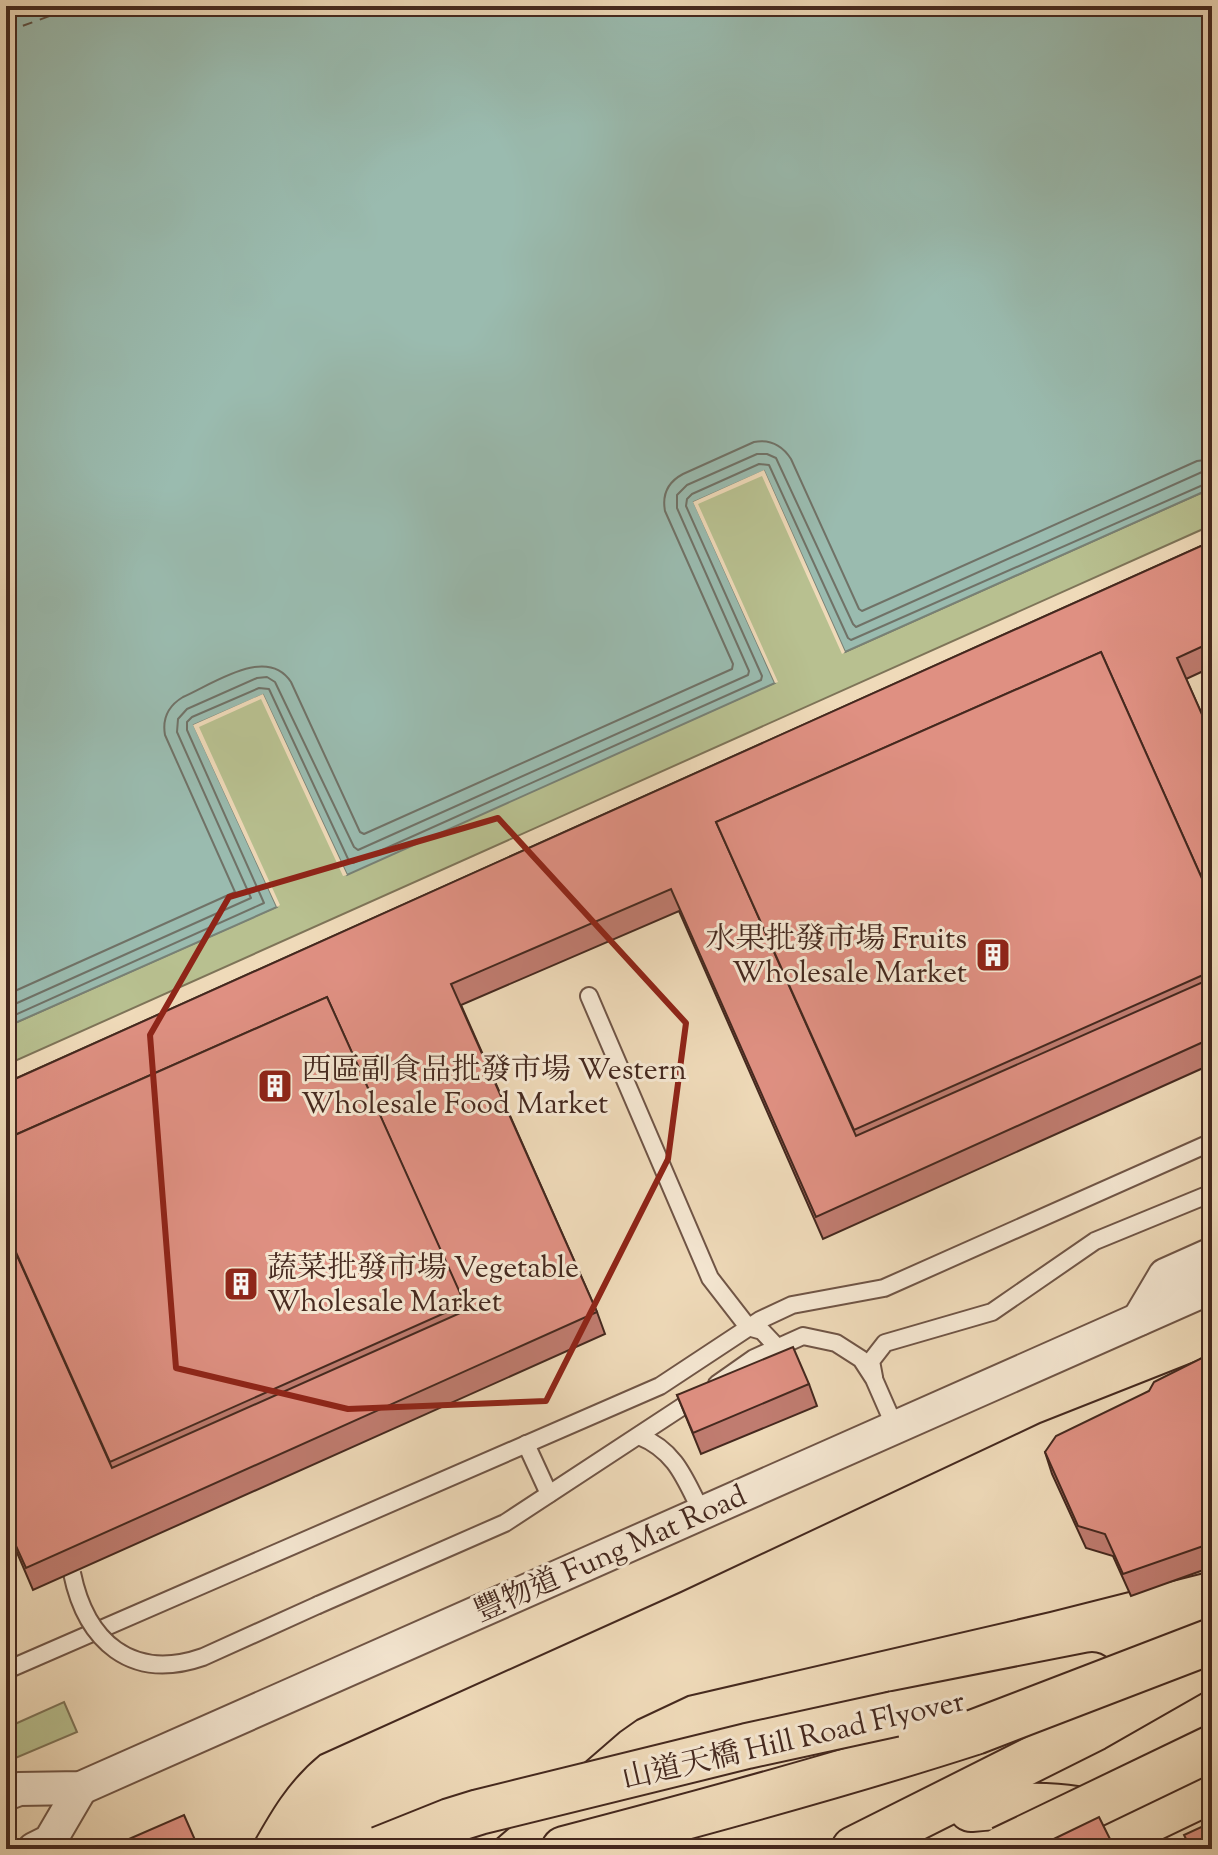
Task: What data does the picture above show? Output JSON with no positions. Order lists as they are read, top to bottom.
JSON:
{
  "streets": {
    "main road": ["山道天橋 Hill Road Flyover"],
    "street": ["豐物道 Fung Mat Road"]
  },
  "places": {
    "building": ["水果批發市場 Fruits Wholesale Market", "西區副食品批發市場 Western Wholesale Food Market", "蔬菜批發市場 Vegetable Wholesale Market"]
  }
}
